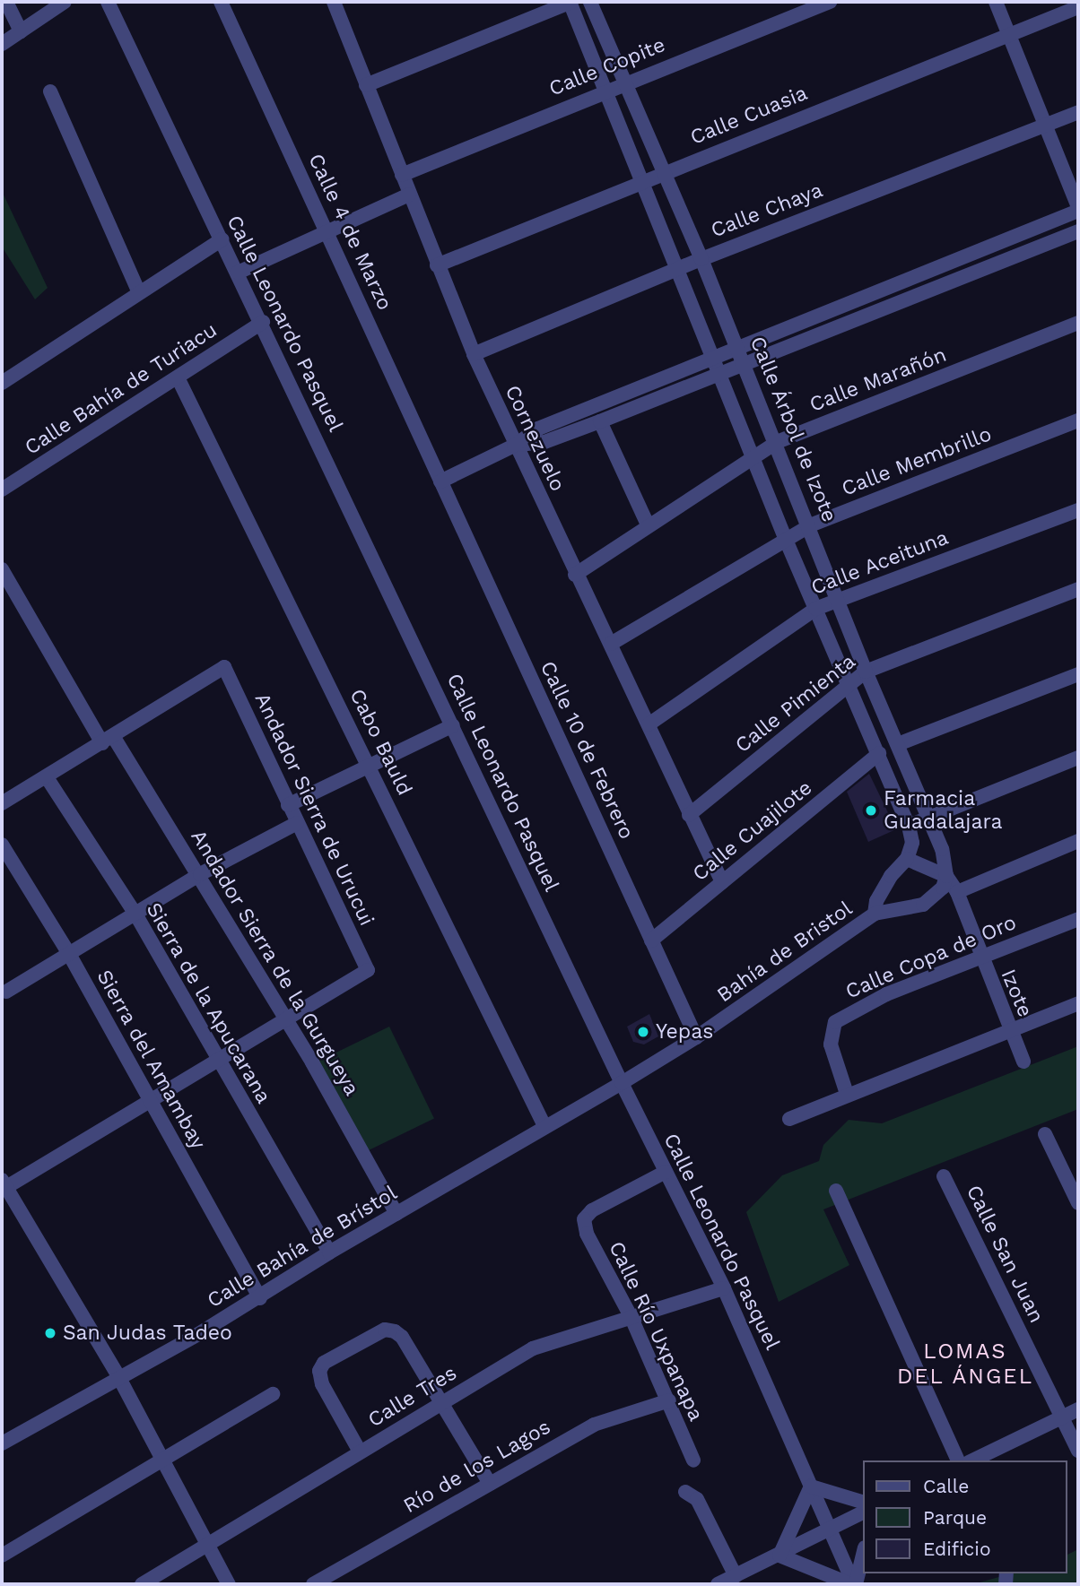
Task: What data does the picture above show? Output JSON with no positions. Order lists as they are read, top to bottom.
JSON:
{
  "streets": {
    "street": [
      "Calle Copite",
      "Calle Cuasia",
      "Calle Chaya",
      "Calle 4 de Marzo",
      "Calle Leonardo Pasquel",
      "Calle Marañón",
      "Calle Bahía de Turiacu",
      "Calle Árbol de Izote",
      "Cornezuelo",
      "Calle Membrillo",
      "Calle Aceituna",
      "Calle Pimienta",
      "Cabo Bauld",
      "Calle 10 de Febrero",
      "Andador Sierra de Urucui",
      "Calle Cuajilote",
      "Bahía de Bristol",
      "Calle Copa de Oro",
      "Andador Sierra de la Gurgueya",
      "Izote",
      "Sierra de la Apucarana",
      "Sierra del Amambay",
      "Calle Bahía de Brístol",
      "Calle San Juan",
      "Calle Río Uxpanapa",
      "Calle Tres",
      "Río de los Lagos"
    ]
  },
  "crossings": [
    ["Calle Copite", "Calle Árbol de Izote"],
    ["Calle Copite", "Cornezuelo"],
    ["Calle Cuasia", "Calle Árbol de Izote"],
    ["Calle Cuasia", "Cornezuelo"],
    ["Calle Chaya", "Calle Árbol de Izote"],
    ["Calle Chaya", "Cornezuelo"],
    ["Calle 4 de Marzo", "Calle 10 de Febrero"],
    ["Calle Leonardo Pasquel", "Calle Bahía de Turiacu"],
    ["Calle Leonardo Pasquel", "Bahía de Bristol"],
    ["Calle Leonardo Pasquel", "Calle Bahía de Brístol"],
    ["Calle Leonardo Pasquel", "Calle Río Uxpanapa"],
    ["Calle Leonardo Pasquel", "Calle Tres"],
    ["Calle Marañón", "Calle Árbol de Izote"],
    ["Calle Marañón", "Cornezuelo"],
    ["Calle Bahía de Turiacu", "Cabo Bauld"],
    ["Calle Árbol de Izote", "Calle Membrillo"],
    ["Calle Árbol de Izote", "Calle Aceituna"],
    ["Calle Árbol de Izote", "Calle Pimienta"],
    ["Calle Árbol de Izote", "Bahía de Bristol"],
    ["Calle Árbol de Izote", "Izote"],
    ["Cornezuelo", "Calle Membrillo"],
    ["Cornezuelo", "Calle Aceituna"],
    ["Cornezuelo", "Calle Pimienta"],
    ["Cornezuelo", "Calle Cuajilote"],
    ["Cabo Bauld", "Calle Bahía de Brístol"],
    ["Calle 10 de Febrero", "Calle Cuajilote"],
    ["Calle 10 de Febrero", "Bahía de Bristol"],
    ["Andador Sierra de Urucui", "Andador Sierra de la Gurgueya"],
    ["Bahía de Bristol", "Izote"],
    ["Bahía de Bristol", "Calle Bahía de Brístol"],
    ["Calle Copa de Oro", "Izote"],
    ["Andador Sierra de la Gurgueya", "Calle Bahía de Brístol"],
    ["Sierra de la Apucarana", "Calle Bahía de Brístol"],
    ["Sierra del Amambay", "Calle Bahía de Brístol"],
    ["Calle Río Uxpanapa", "Calle Tres"],
    ["Calle Río Uxpanapa", "Río de los Lagos"]
  ],
  "districts": ["LOMAS DEL ÁNGEL"],
  "places": ["Farmacia Guadalajara", "Yepas", "San Judas Tadeo"],
  "legend": ["Calle", "Parque", "Edificio"]
}
